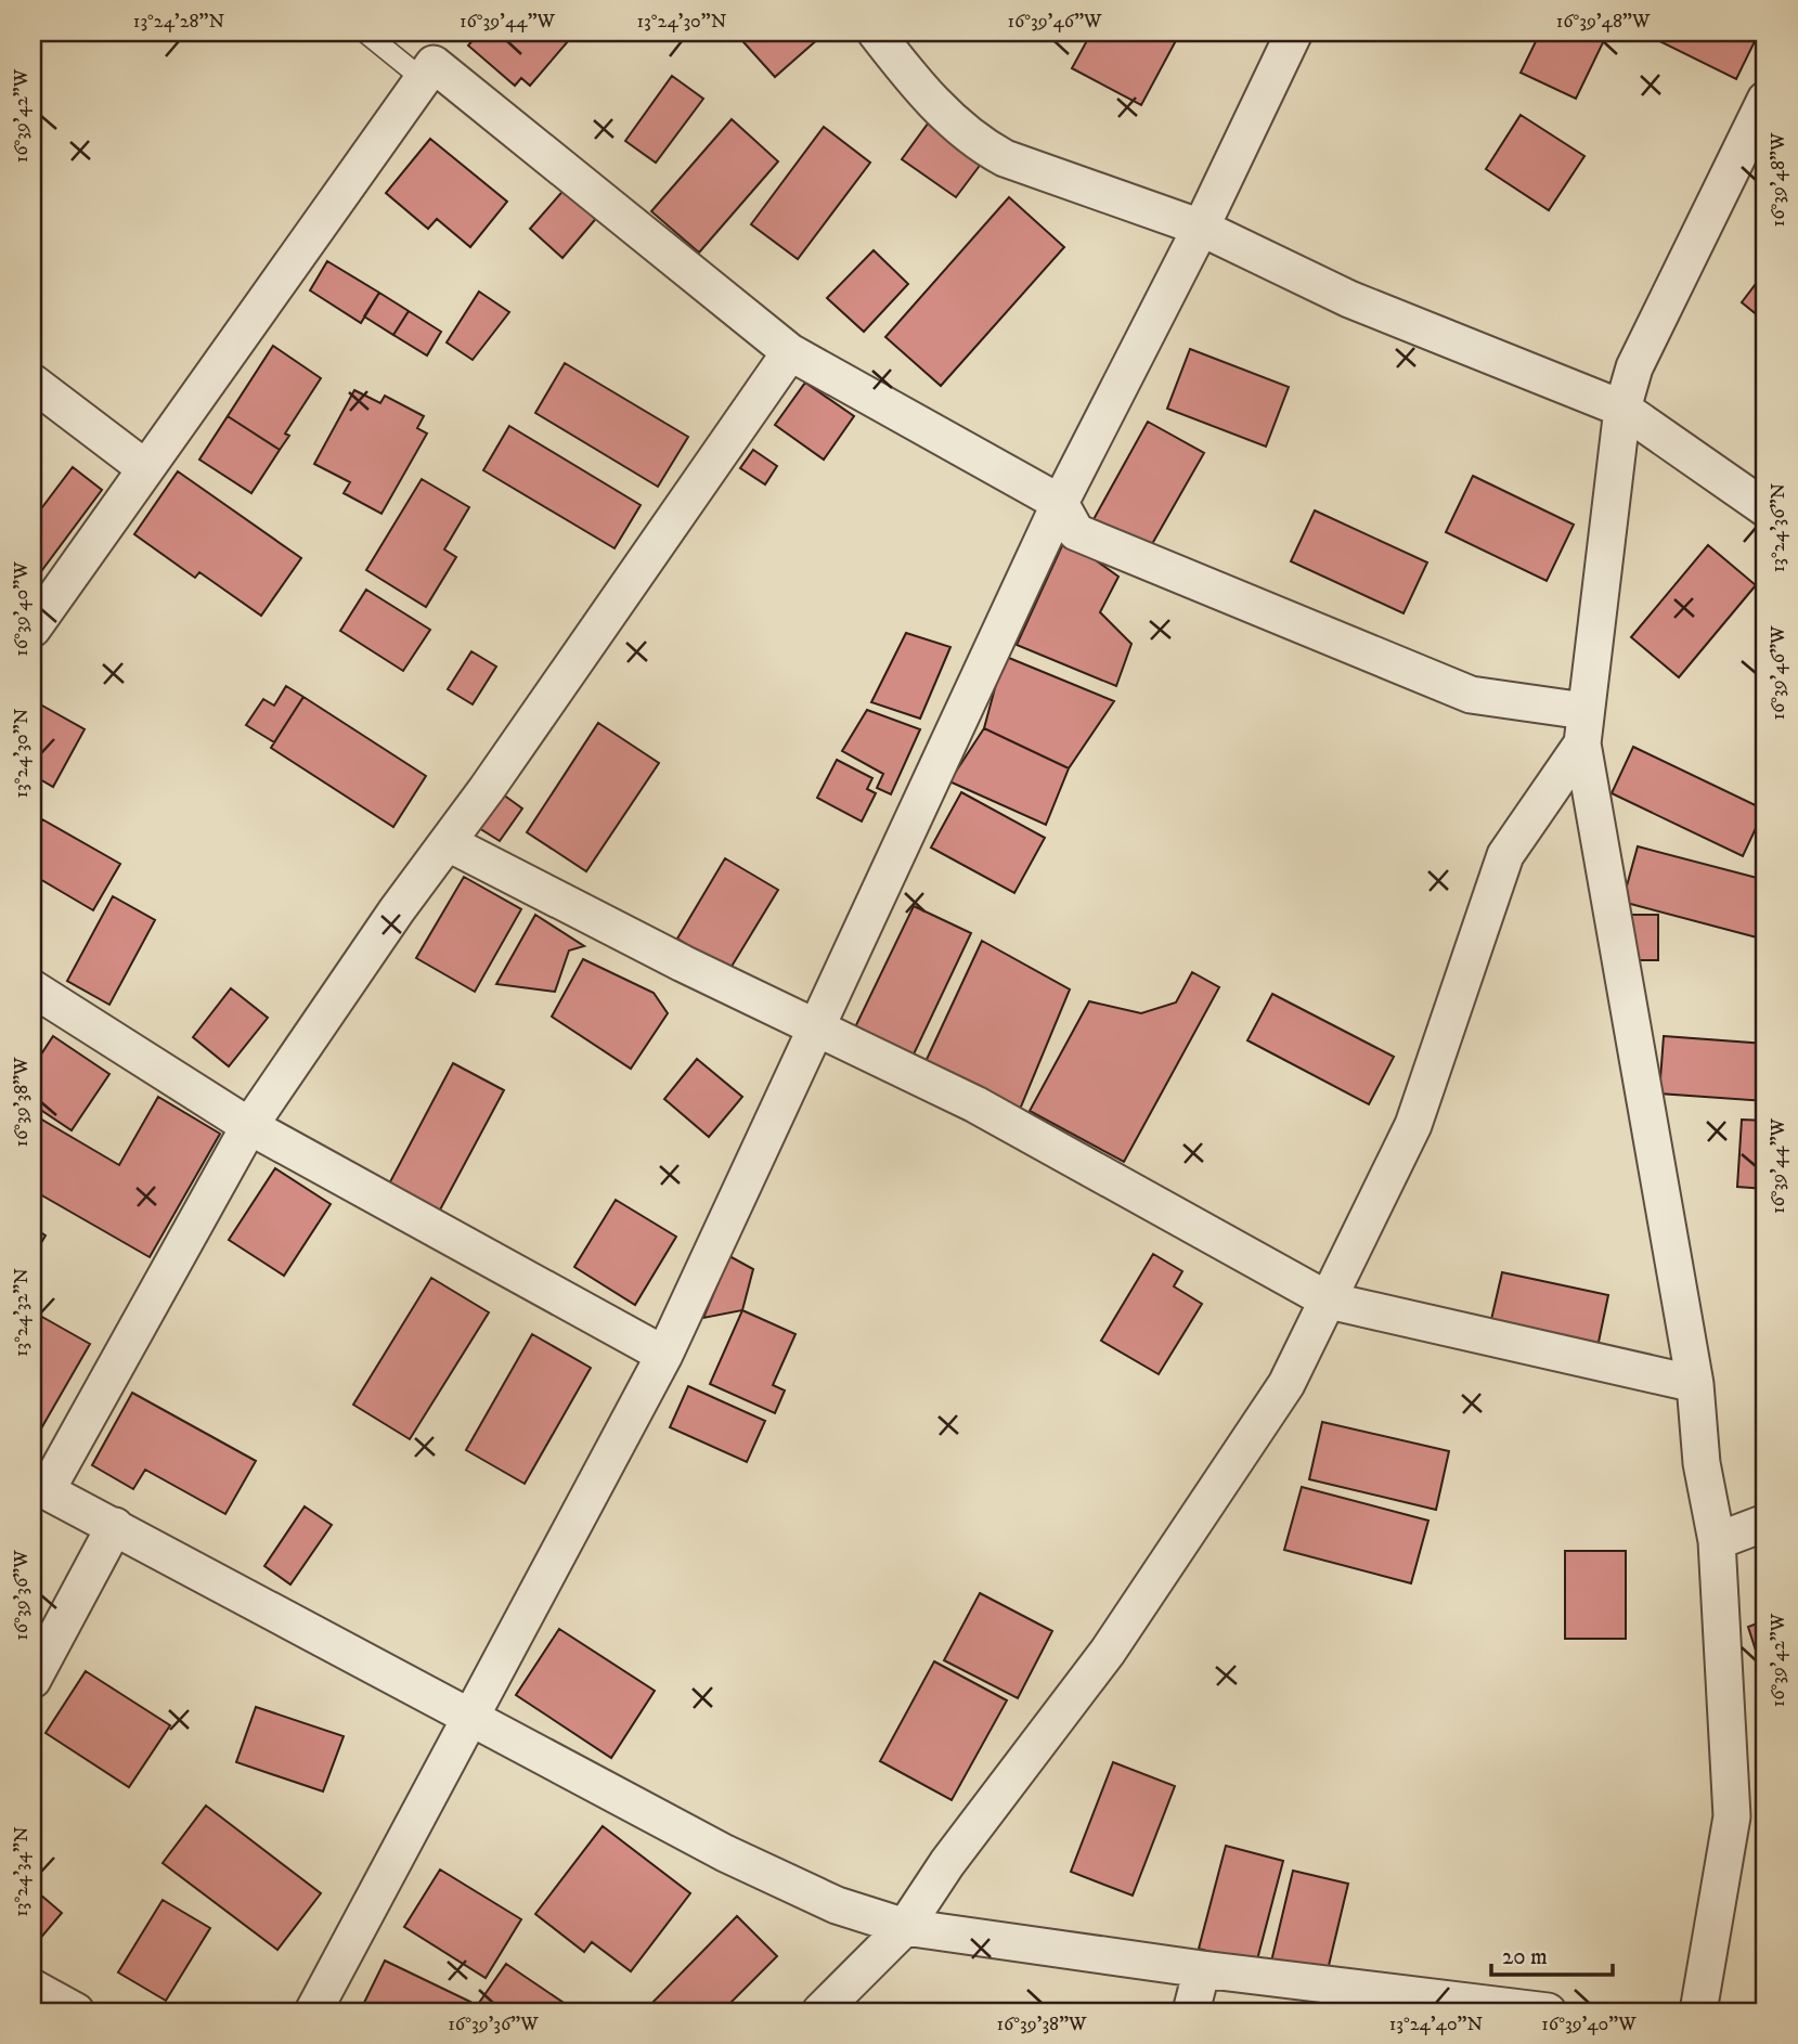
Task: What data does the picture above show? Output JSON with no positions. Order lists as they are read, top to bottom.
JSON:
{
  "scale_bar": "20 m",
  "coordinates": [
    "13°24'28\"N",
    "16°39'44\"W",
    "13°24'30\"N",
    "16°39'46\"W",
    "16°39'48\"W",
    "16°39'42\"W",
    "13°24'36\"N",
    "16°39'40\"W",
    "16°39'38\"W",
    "13°24'32\"N",
    "16°39'36\"W",
    "13°24'34\"N",
    "13°24'40\"N"
  ]
}
